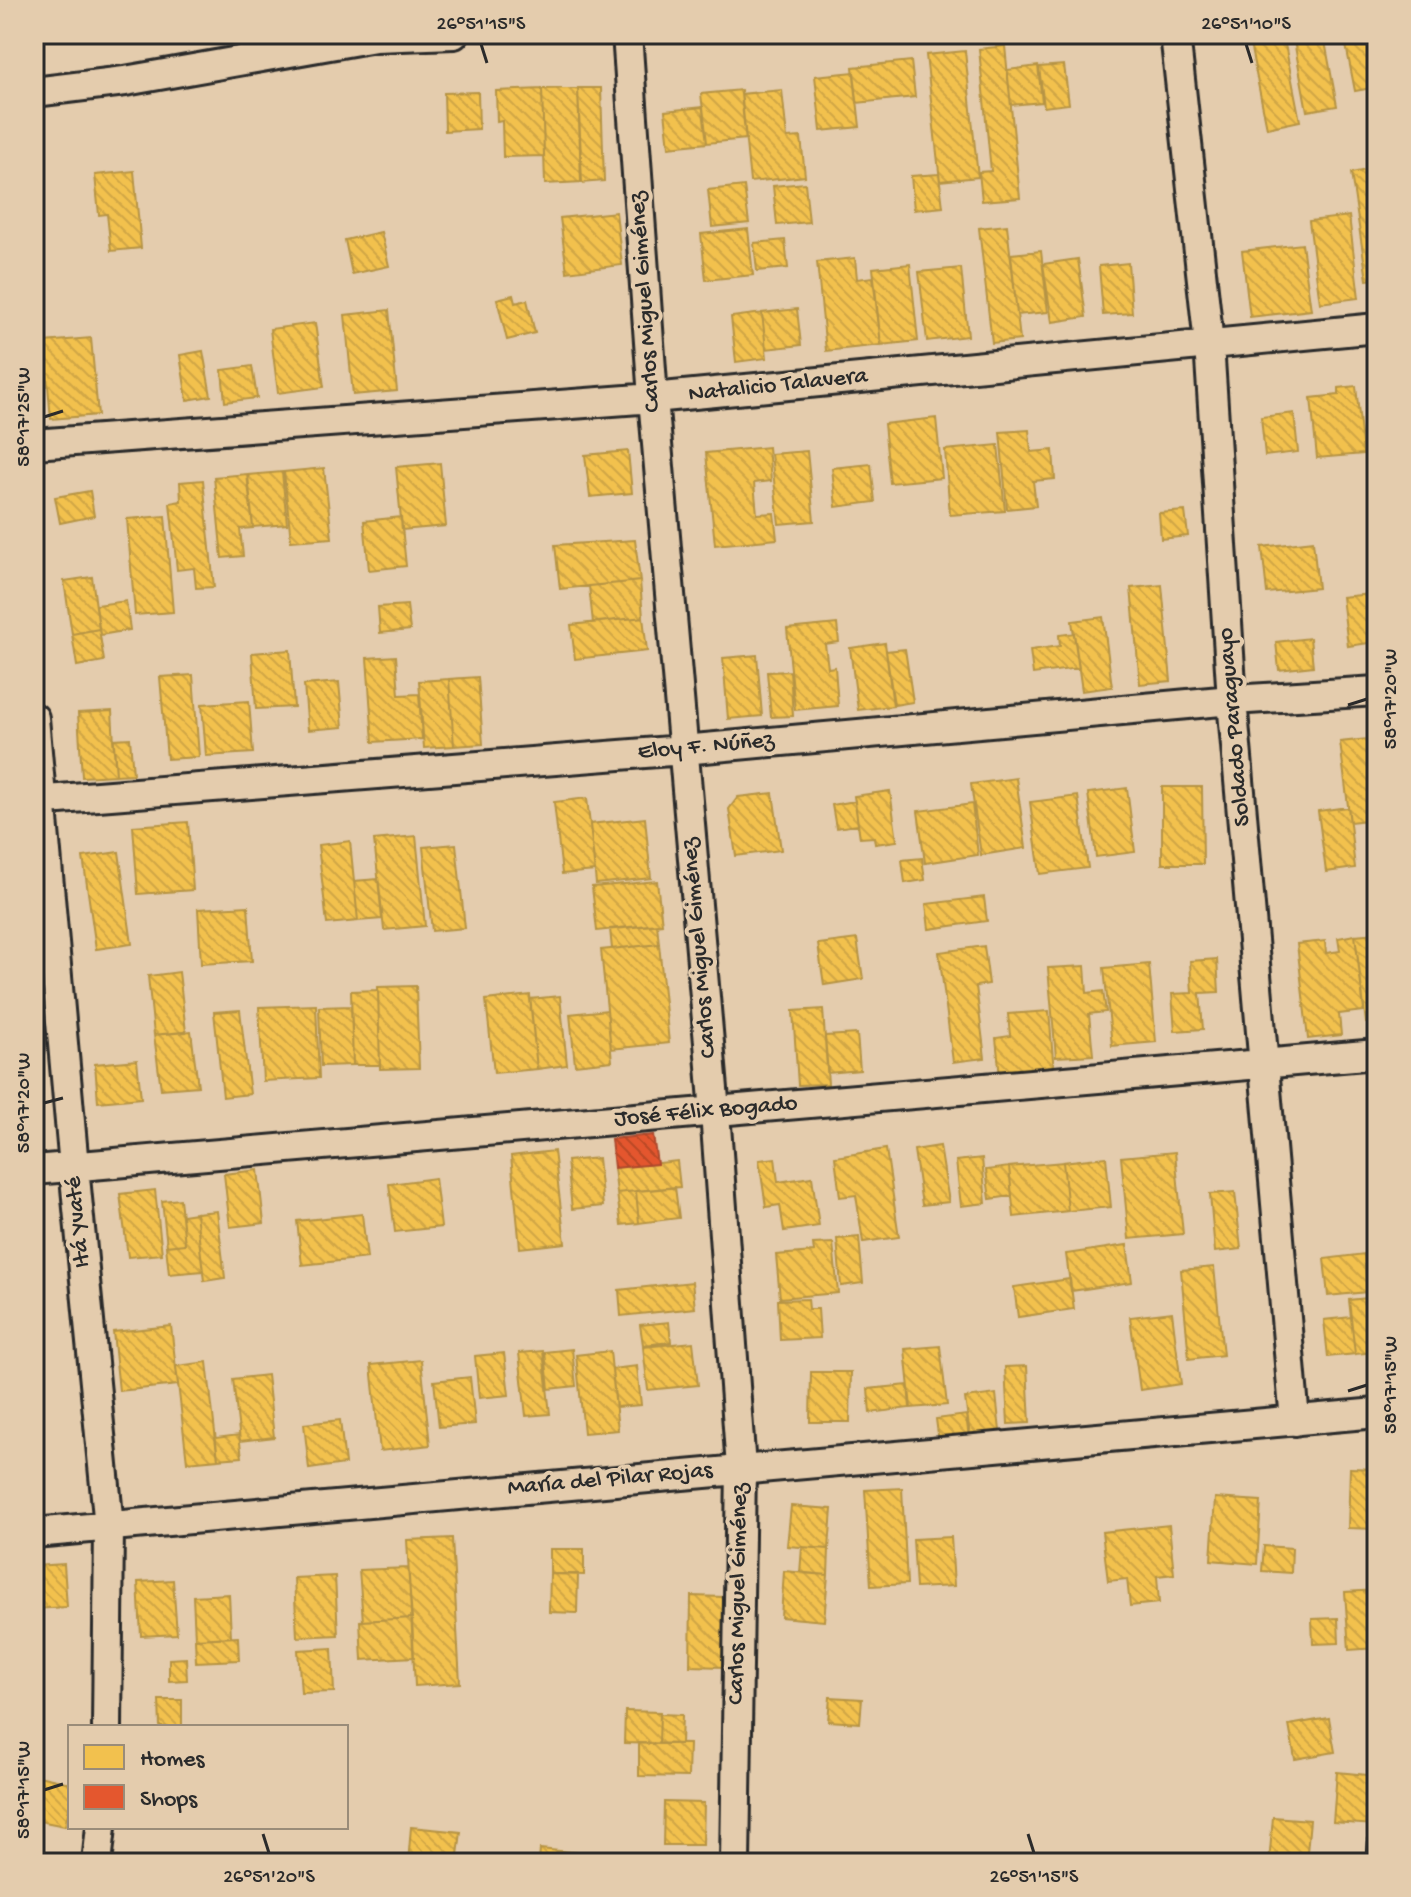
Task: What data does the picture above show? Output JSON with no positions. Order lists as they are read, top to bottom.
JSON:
{
  "streets": {
    "street": [
      "Carlos Miguel Giménez",
      "Natalicio Talavera",
      "Soldado Paraguayo",
      "Eloy F. Núñez",
      "José Félix Bogado",
      "Itá Yvaté",
      "María del Pilar Rojas"
    ]
  },
  "crossings": [
    ["Carlos Miguel Giménez", "Natalicio Talavera"],
    ["Carlos Miguel Giménez", "Eloy F. Núñez"],
    ["Carlos Miguel Giménez", "José Félix Bogado"],
    ["Carlos Miguel Giménez", "María del Pilar Rojas"],
    ["Natalicio Talavera", "Soldado Paraguayo"],
    ["Soldado Paraguayo", "Eloy F. Núñez"],
    ["Soldado Paraguayo", "José Félix Bogado"],
    ["Soldado Paraguayo", "María del Pilar Rojas"],
    ["Eloy F. Núñez", "Itá Yvaté"],
    ["José Félix Bogado", "Itá Yvaté"],
    ["Itá Yvaté", "María del Pilar Rojas"]
  ],
  "legend": ["Homes", "Shops"],
  "coordinates": [
    "26°51'15\"S",
    "26°51'10\"S",
    "58°17'25\"W",
    "58°17'20\"W",
    "58°17'15\"W",
    "26°51'20\"S"
  ]
}
